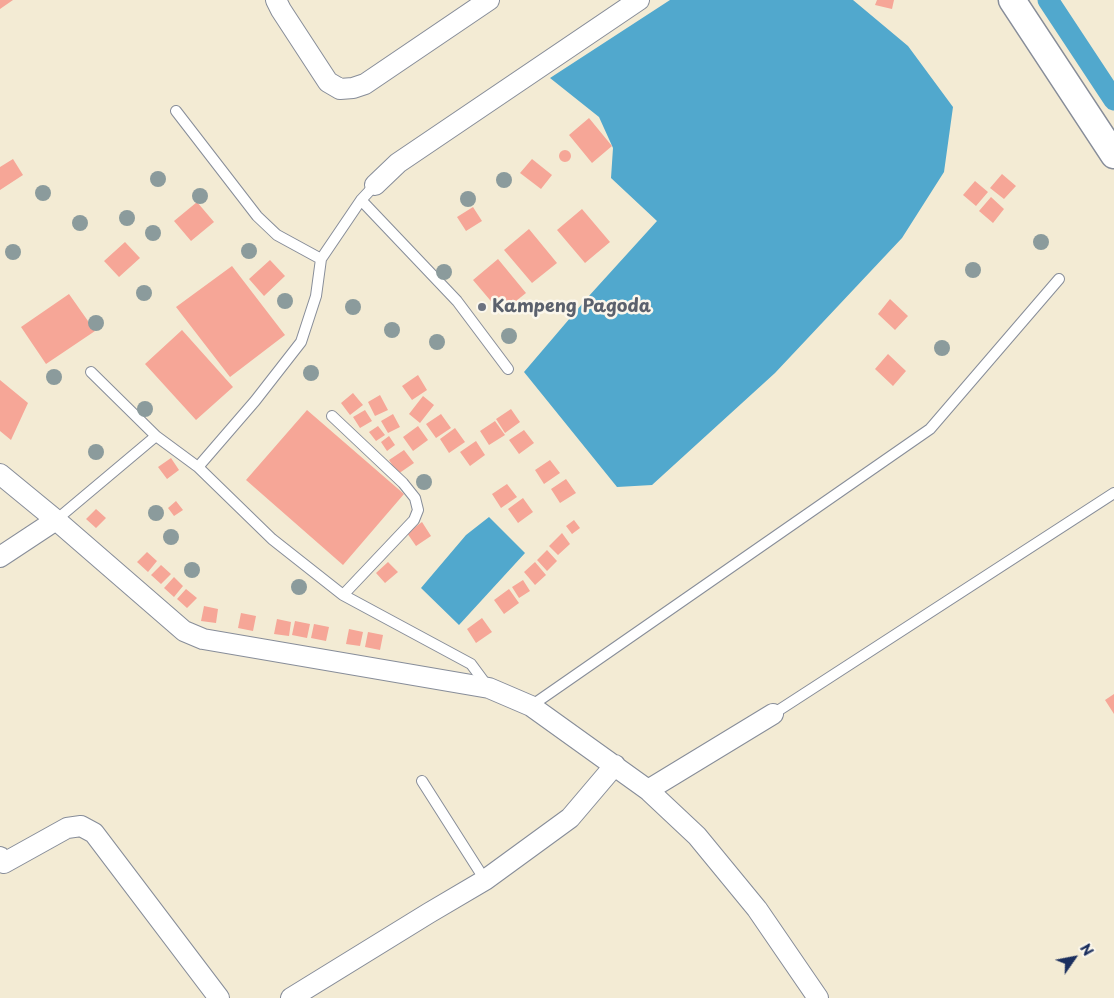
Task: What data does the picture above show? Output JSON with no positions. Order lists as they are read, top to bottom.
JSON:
{
  "places": ["Kampeng Pagoda"],
  "north": "top right"
}
